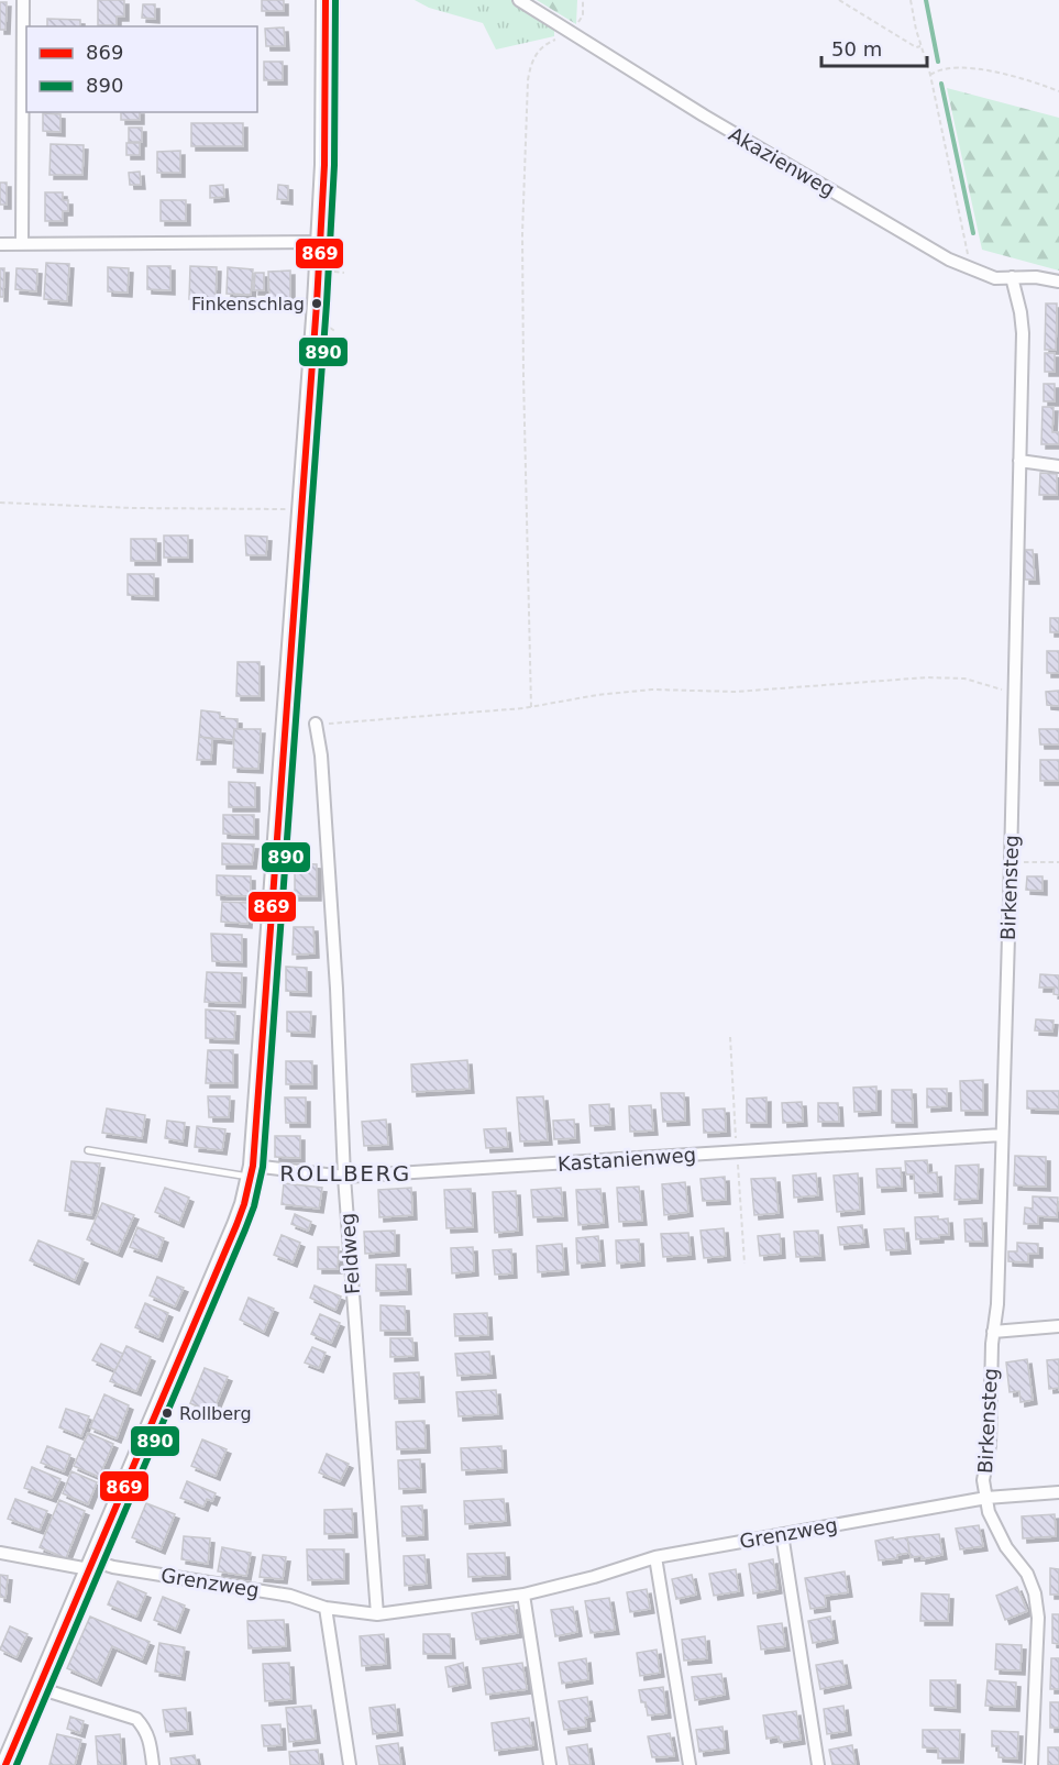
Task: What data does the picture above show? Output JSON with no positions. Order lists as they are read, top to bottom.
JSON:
{
  "streets": {
    "street": [
      "Akazienweg",
      "Birkensteg",
      "Kastanienweg",
      "Feldweg",
      "Grenzweg"
    ]
  },
  "crossings": [
    ["Akazienweg", "Birkensteg"],
    ["Birkensteg", "Kastanienweg"],
    ["Birkensteg", "Grenzweg"],
    ["Kastanienweg", "Feldweg"],
    ["Feldweg", "Grenzweg"]
  ],
  "districts": ["ROLLBERG"],
  "places": ["Finkenschlag", "Rollberg"],
  "lines": ["transit line 869", "transit line 890"],
  "legend": ["869", "890"],
  "scale_bar": "50 m"
}
